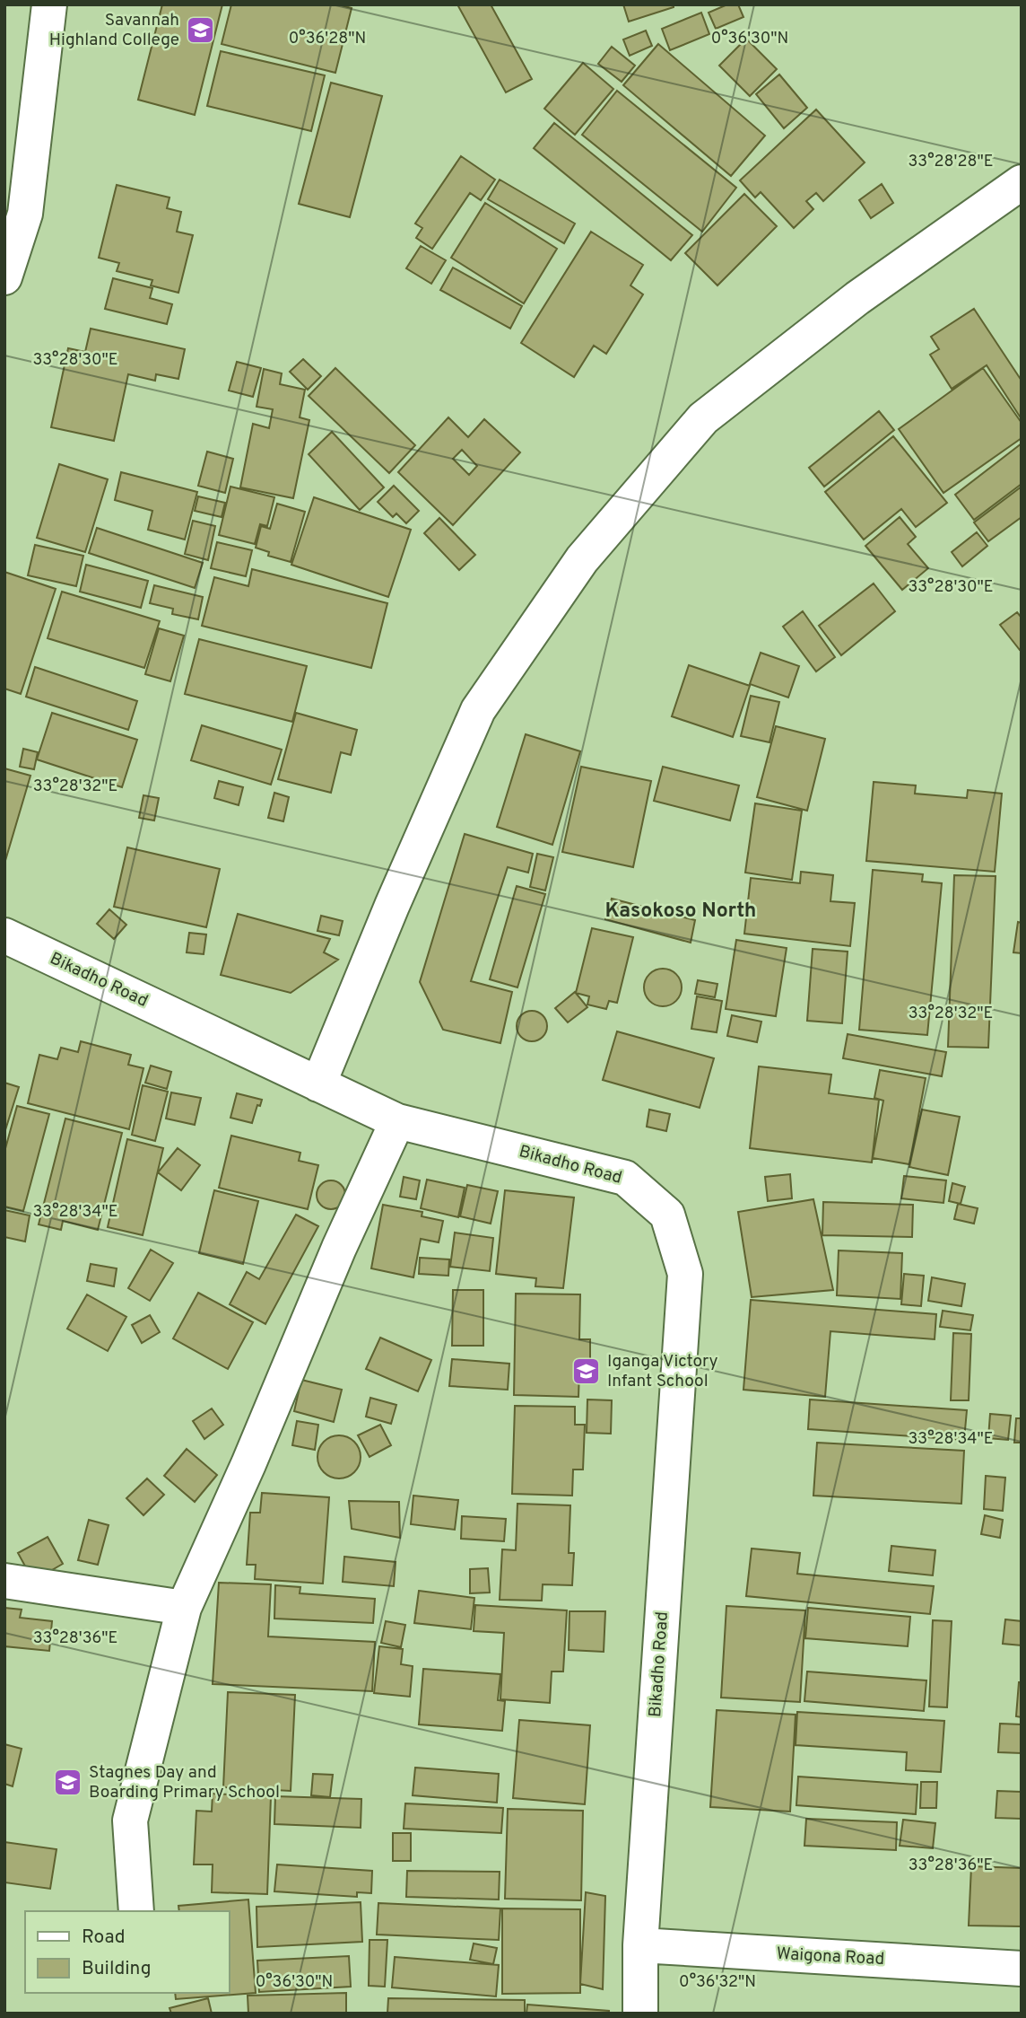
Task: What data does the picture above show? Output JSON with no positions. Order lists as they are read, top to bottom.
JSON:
{
  "streets": {
    "street": ["Bikadho Road", "Waigona Road"]
  },
  "crossings": [
    ["Bikadho Road", "Waigona Road"]
  ],
  "districts": ["Kasokoso North"],
  "places": {
    "school or university": ["Savannah Highland College", "Iganga Victory Infant School", "Stagnes Day and Boarding Primary School"]
  },
  "legend": ["Road", "Building"],
  "coordinates": [
    "0°36'28\"N",
    "0°36'30\"N",
    "33°28'28\"E",
    "33°28'30\"E",
    "33°28'32\"E",
    "33°28'34\"E",
    "33°28'36\"E",
    "0°36'32\"N"
  ]
}
